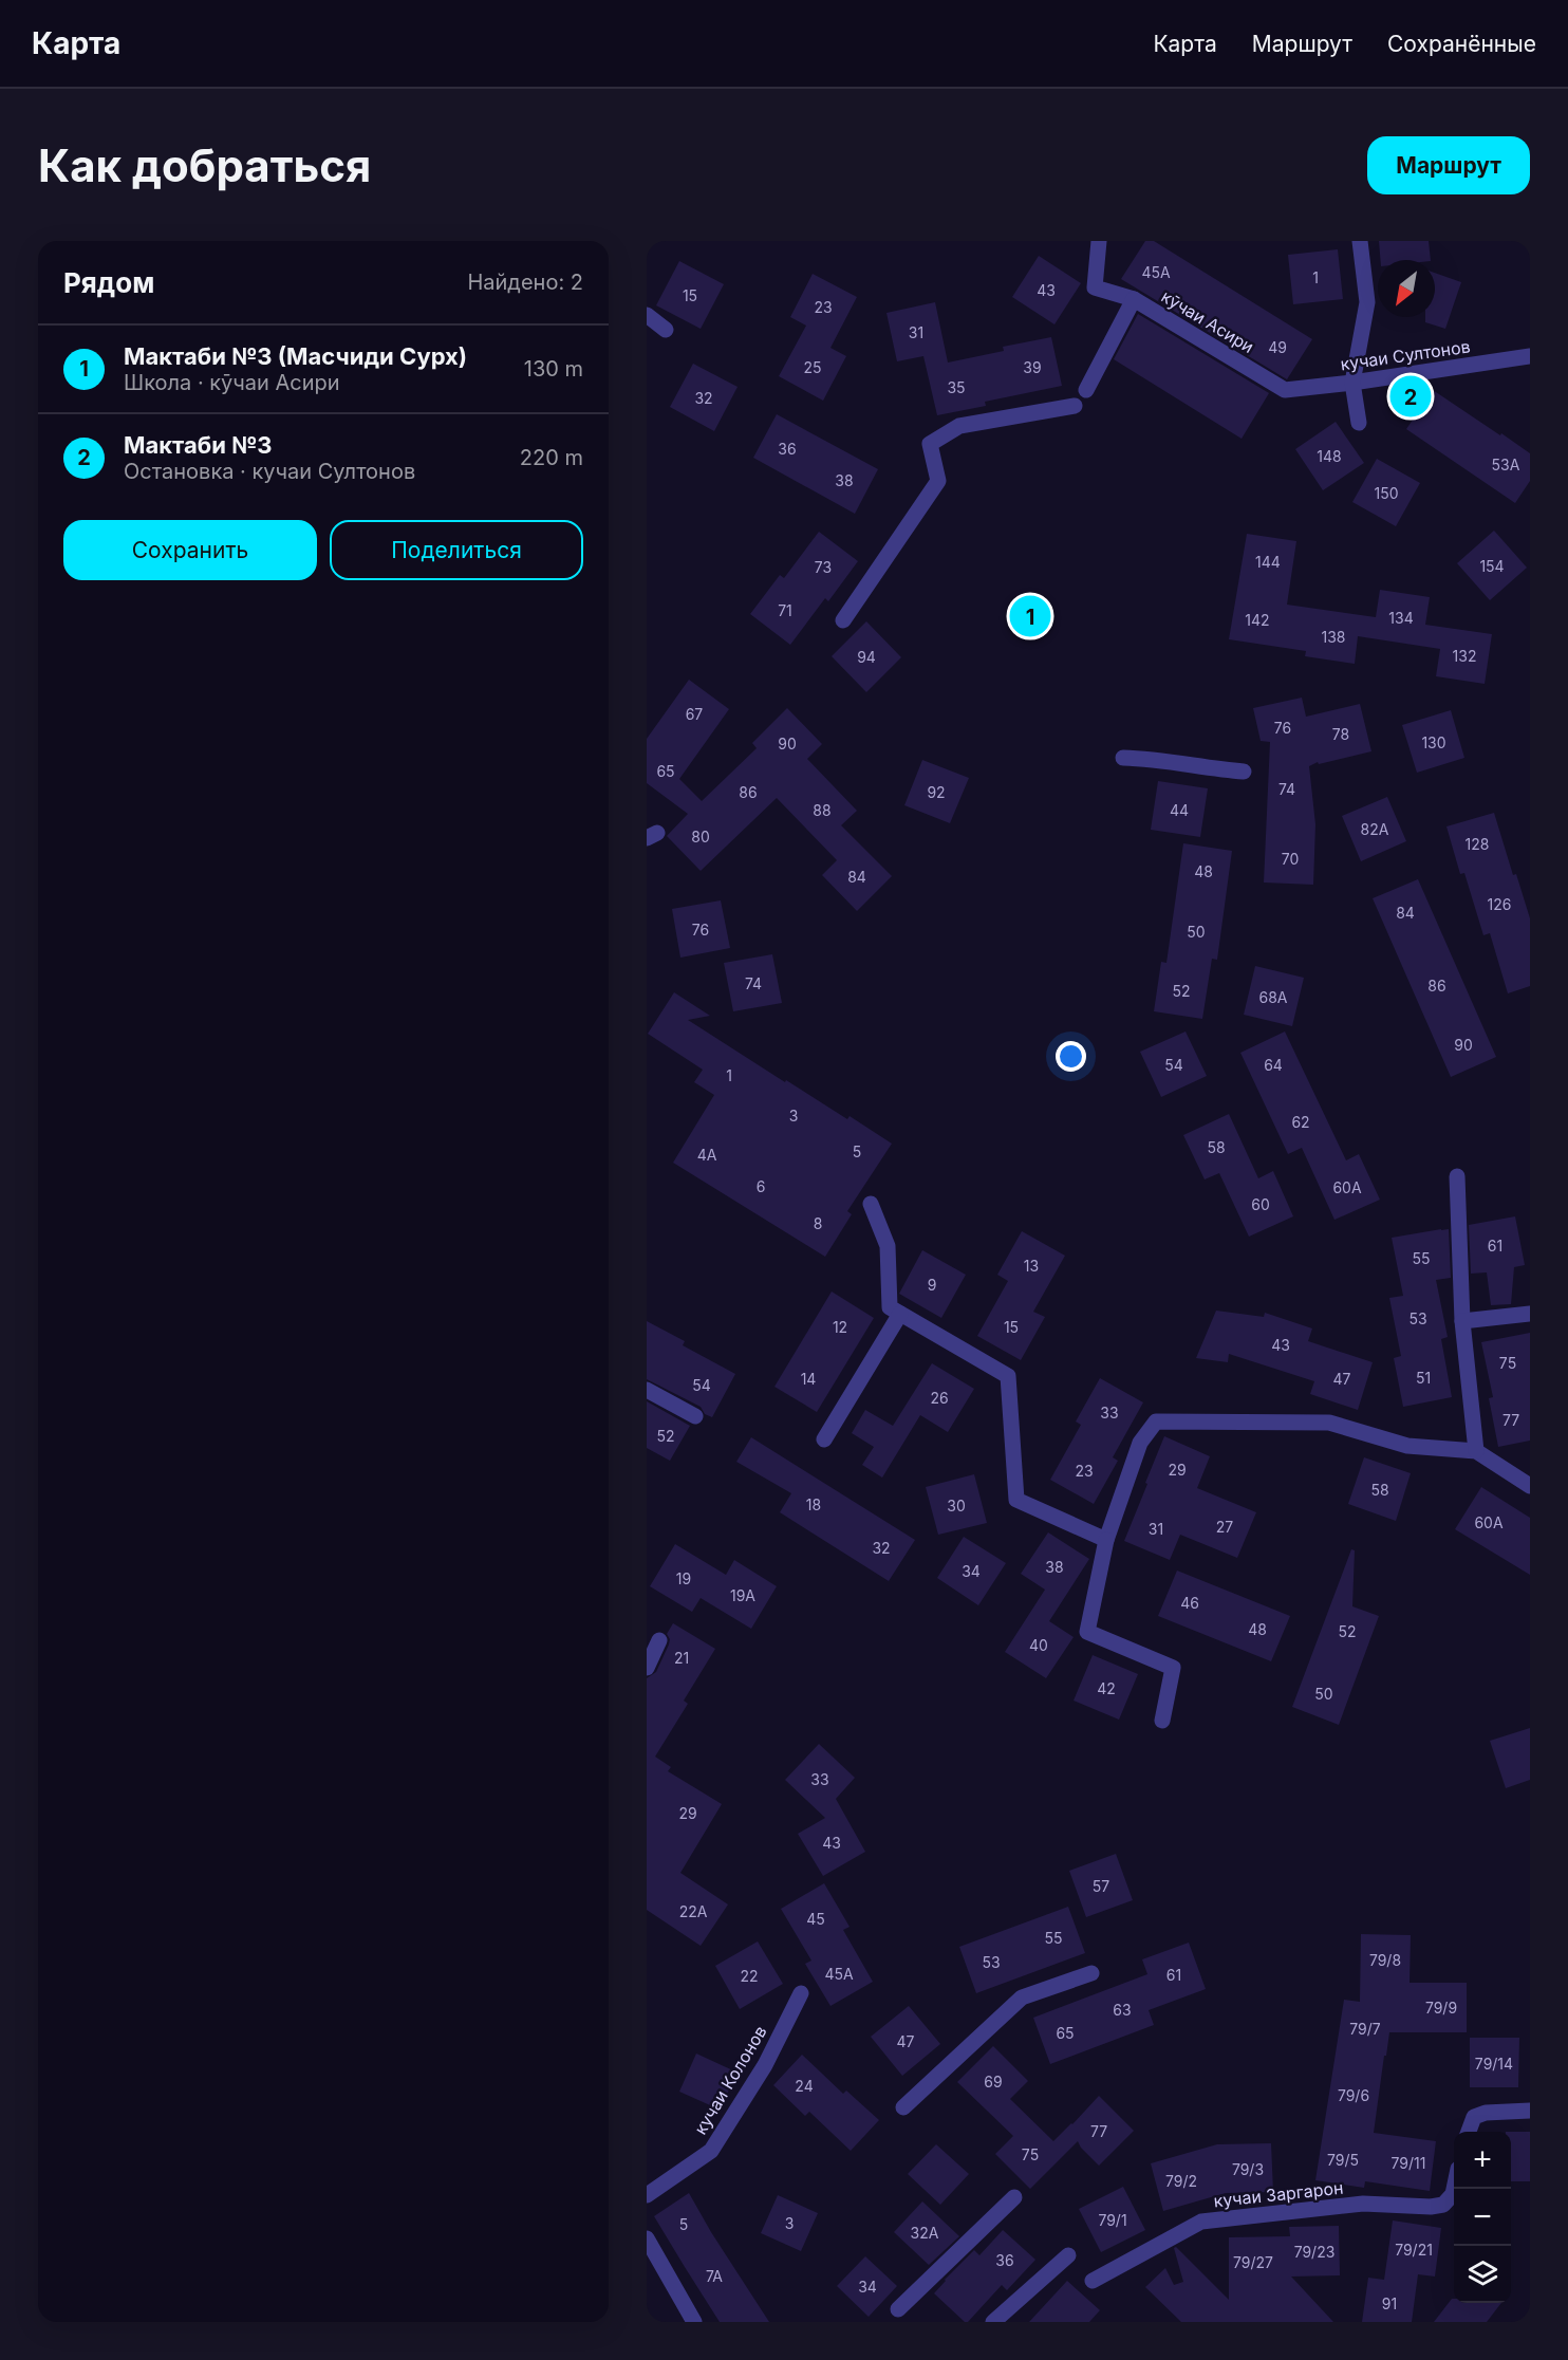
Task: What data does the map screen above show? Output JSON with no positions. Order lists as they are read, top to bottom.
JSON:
{
  "streets": {
    "street": [
      "кӯчаи Асири",
      "кучаи Султонов",
      "кучаи Колонов",
      "кучаи Заргарон"
    ]
  },
  "crossings": [
    ["кӯчаи Асири", "кучаи Султонов"]
  ],
  "house_numbers": [
    "45А",
    "1",
    "43",
    "15",
    "23",
    "31",
    "49",
    "25",
    "39",
    "35",
    "32",
    "36",
    "148",
    "53А",
    "38",
    "150",
    "144",
    "154",
    "73",
    "71",
    "134",
    "142",
    "138",
    "132",
    "94",
    "67",
    "76",
    "78",
    "130",
    "90",
    "65",
    "74",
    "86",
    "92",
    "88",
    "44",
    "82А",
    "80",
    "128",
    "70",
    "48",
    "84",
    "126",
    "84",
    "76",
    "50",
    "74",
    "86",
    "52",
    "68А",
    "90",
    "54",
    "64",
    "1",
    "3",
    "62",
    "58",
    "5",
    "4А",
    "6",
    "60А",
    "60",
    "8",
    "61",
    "55",
    "13",
    "9",
    "53",
    "12",
    "15",
    "43",
    "75",
    "51",
    "14",
    "47",
    "54",
    "26",
    "33",
    "77",
    "52",
    "29",
    "23",
    "58",
    "18",
    "30",
    "60А",
    "27",
    "31",
    "32",
    "38",
    "34",
    "19",
    "19А",
    "46",
    "48",
    "52",
    "40",
    "21",
    "42",
    "50",
    "33",
    "29",
    "43",
    "57",
    "22А",
    "45",
    "55",
    "79/8",
    "53",
    "45А",
    "61",
    "22",
    "79/9",
    "63",
    "79/7",
    "65",
    "47",
    "79/14",
    "69",
    "24",
    "79/6",
    "77",
    "75",
    "79/5",
    "79/11",
    "79/3",
    "79/2",
    "79/1",
    "3",
    "5",
    "32А",
    "79/21",
    "79/23",
    "36",
    "79/27",
    "7А",
    "34",
    "91"
  ],
  "north": "bottom left",
  "page": {
    "header": "Карта",
    "nav": ["Карта", "Маршрут", "Сохранённые"],
    "buttons": [
      "Маршрут",
      ["Сохранить", "Поделиться"]
    ],
    "title": "Как добраться",
    "heading": ["Рядом", "Найдено: 2"],
    "list": [
      {
        "mark": "1",
        "name": "Мактаби №3 (Масчиди Сурх)",
        "note": "Школа · кӯчаи Асири",
        "value": "130 m"
      },
      {
        "mark": "2",
        "name": "Мактаби №3",
        "note": "Остановка · кучаи Султонов",
        "value": "220 m"
      }
    ],
    "pins": ["2", "1"],
    "map_buttons": ["+", "−"]
  }
}
